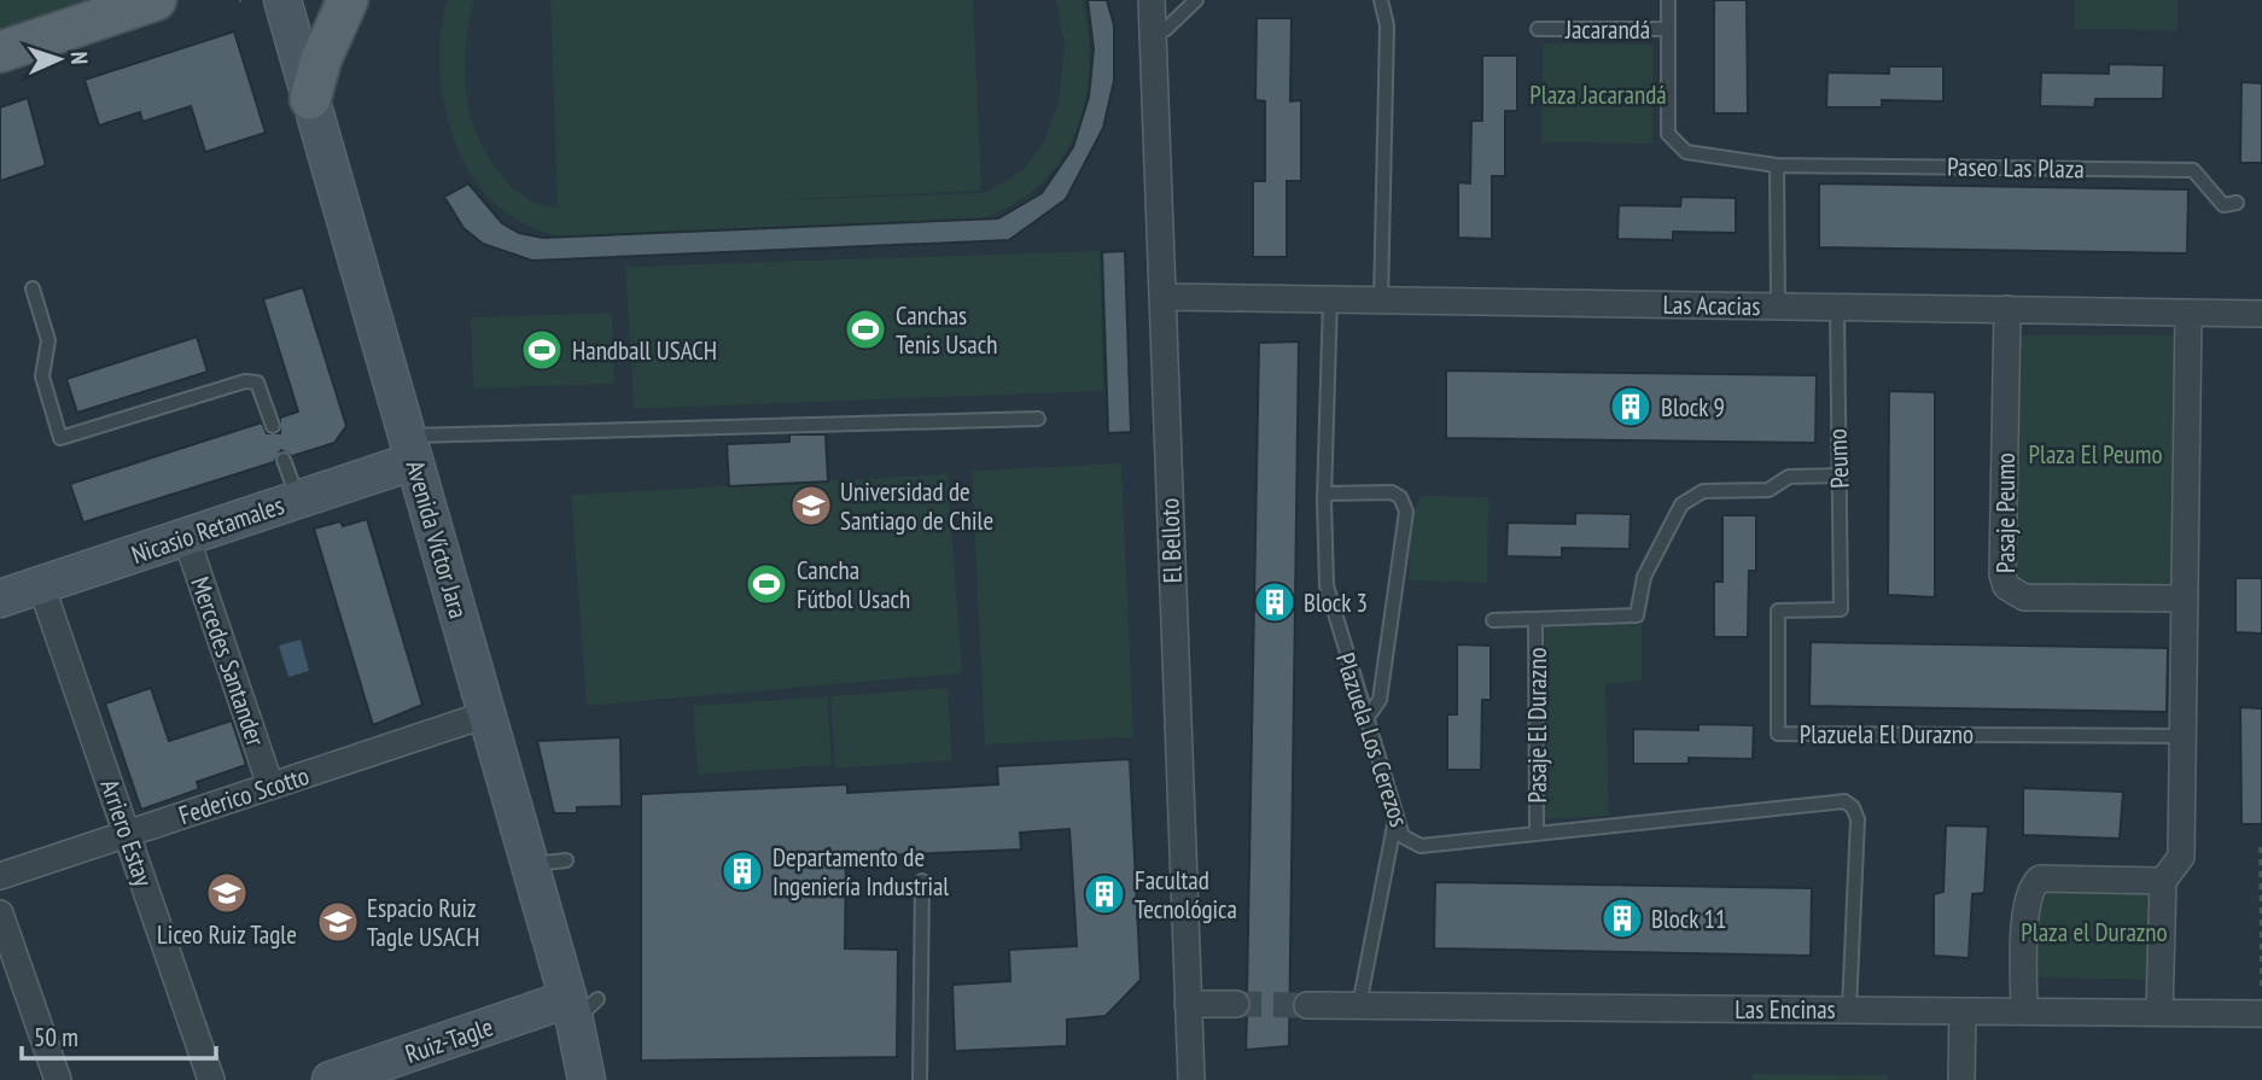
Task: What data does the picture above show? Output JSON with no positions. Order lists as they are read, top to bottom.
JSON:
{
  "streets": {
    "main road": ["Nicasio Retamales", "Avenida Víctor Jara", "Ruiz-Tagle"],
    "street": [
      "Las Acacias",
      "Pasaje Peumo",
      "El Belloto",
      "Mercedes Santander",
      "Federico Scotto",
      "Arriero Estay",
      "Las Encinas"
    ],
    "lane": [
      "Jacarandá",
      "Paseo Las Plaza",
      "Peumo",
      "Pasaje El Durazno",
      "Plazuela El Durazno",
      "Plazuela Los Cerezos"
    ]
  },
  "crossings": [
    ["Jacarandá", "Paseo Las Plaza"],
    ["Las Acacias", "Peumo"],
    ["Las Acacias", "Pasaje Peumo"],
    ["Las Acacias", "El Belloto"],
    ["Las Acacias", "Plazuela Los Cerezos"],
    ["Peumo", "Plazuela El Durazno"],
    ["Nicasio Retamales", "Avenida Víctor Jara"],
    ["Nicasio Retamales", "Mercedes Santander"],
    ["Nicasio Retamales", "Arriero Estay"],
    ["Avenida Víctor Jara", "Federico Scotto"],
    ["Avenida Víctor Jara", "Ruiz-Tagle"],
    ["Mercedes Santander", "Federico Scotto"],
    ["Pasaje El Durazno", "Plazuela Los Cerezos"],
    ["Plazuela Los Cerezos", "Las Encinas"],
    ["Federico Scotto", "Arriero Estay"]
  ],
  "parks": ["Plaza Jacarandá", "Plaza El Peumo", "Plaza el Durazno"],
  "places": {
    "sports": ["Canchas Tenis Usach", "Handball USACH", "Cancha Fútbol Usach"],
    "building": [
      "Block 9",
      "Block 3",
      "Departamento de Ingeniería Industrial",
      "Facultad Tecnológica",
      "Block 11"
    ],
    "school or university": ["Universidad de Santiago de Chile", "Liceo Ruiz Tagle", "Espacio Ruiz Tagle USACH"]
  },
  "scale_bar": "50 m",
  "north": "right"
}
